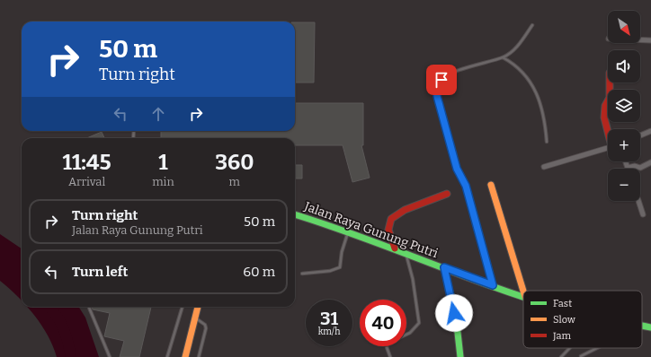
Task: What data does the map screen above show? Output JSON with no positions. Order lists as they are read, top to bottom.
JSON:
{
  "streets": {
    "main road": ["Jalan Raya Gunung Putri"]
  },
  "legend": ["Fast", "Slow", "Jam"],
  "north": "bottom right",
  "page": {
    "map_buttons": ["+", "−"],
    "turn": ["50 m", "Turn right"],
    "eta": [
      "11:45",
      "Arrival",
      "1",
      "min",
      "360",
      "m"
    ],
    "list": [
      {
        "name": "Turn right",
        "note": "Jalan Raya Gunung Putri",
        "value": "50 m"
      },
      {
        "name": "Turn left",
        "value": "60 m"
      }
    ],
    "speed": "31 km/h",
    "limit": "40"
  }
}
